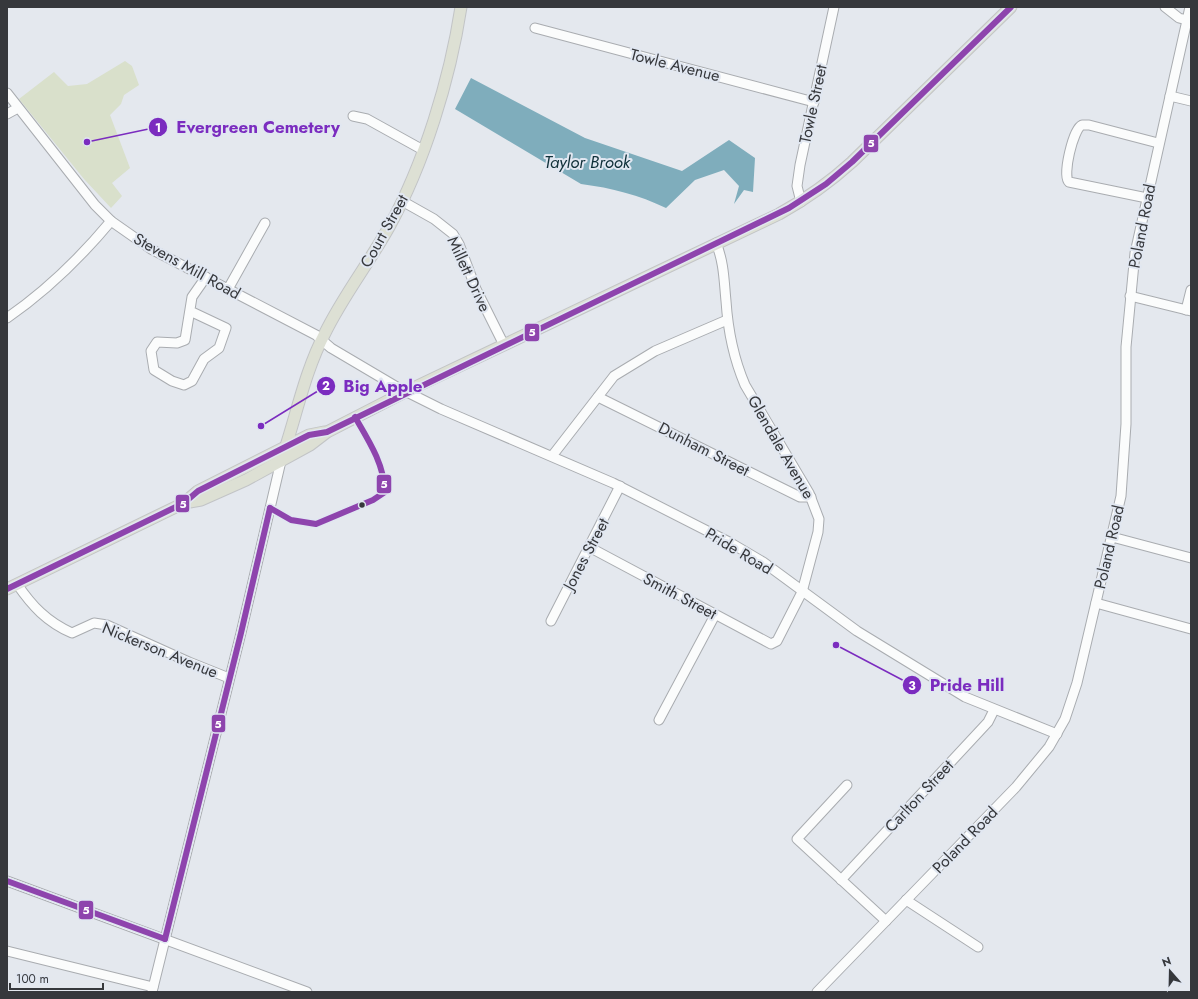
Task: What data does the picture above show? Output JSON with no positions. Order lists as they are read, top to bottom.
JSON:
{
  "streets": {
    "main road": ["Court Street"],
    "street": [
      "Towle Avenue",
      "Towle Street",
      "Poland Road",
      "Stevens Mill Road",
      "Millett Drive",
      "Glendale Avenue",
      "Dunham Street",
      "Pride Road",
      "Jones Street",
      "Smith Street",
      "Nickerson Avenue",
      "Carlton Street"
    ]
  },
  "crossings": [
    ["Towle Avenue", "Towle Street"],
    ["Poland Road", "Pride Road"],
    ["Court Street", "Stevens Mill Road"],
    ["Court Street", "Millett Drive"],
    ["Stevens Mill Road", "Pride Road"],
    ["Glendale Avenue", "Dunham Street"],
    ["Glendale Avenue", "Pride Road"],
    ["Glendale Avenue", "Smith Street"],
    ["Pride Road", "Jones Street"],
    ["Pride Road", "Carlton Street"],
    ["Jones Street", "Smith Street"]
  ],
  "water": ["Taylor Brook"],
  "places": ["Evergreen Cemetery", "Big Apple", "Pride Hill"],
  "lines": ["transit line 5"],
  "scale_bar": "100 m",
  "north": "top"
}
